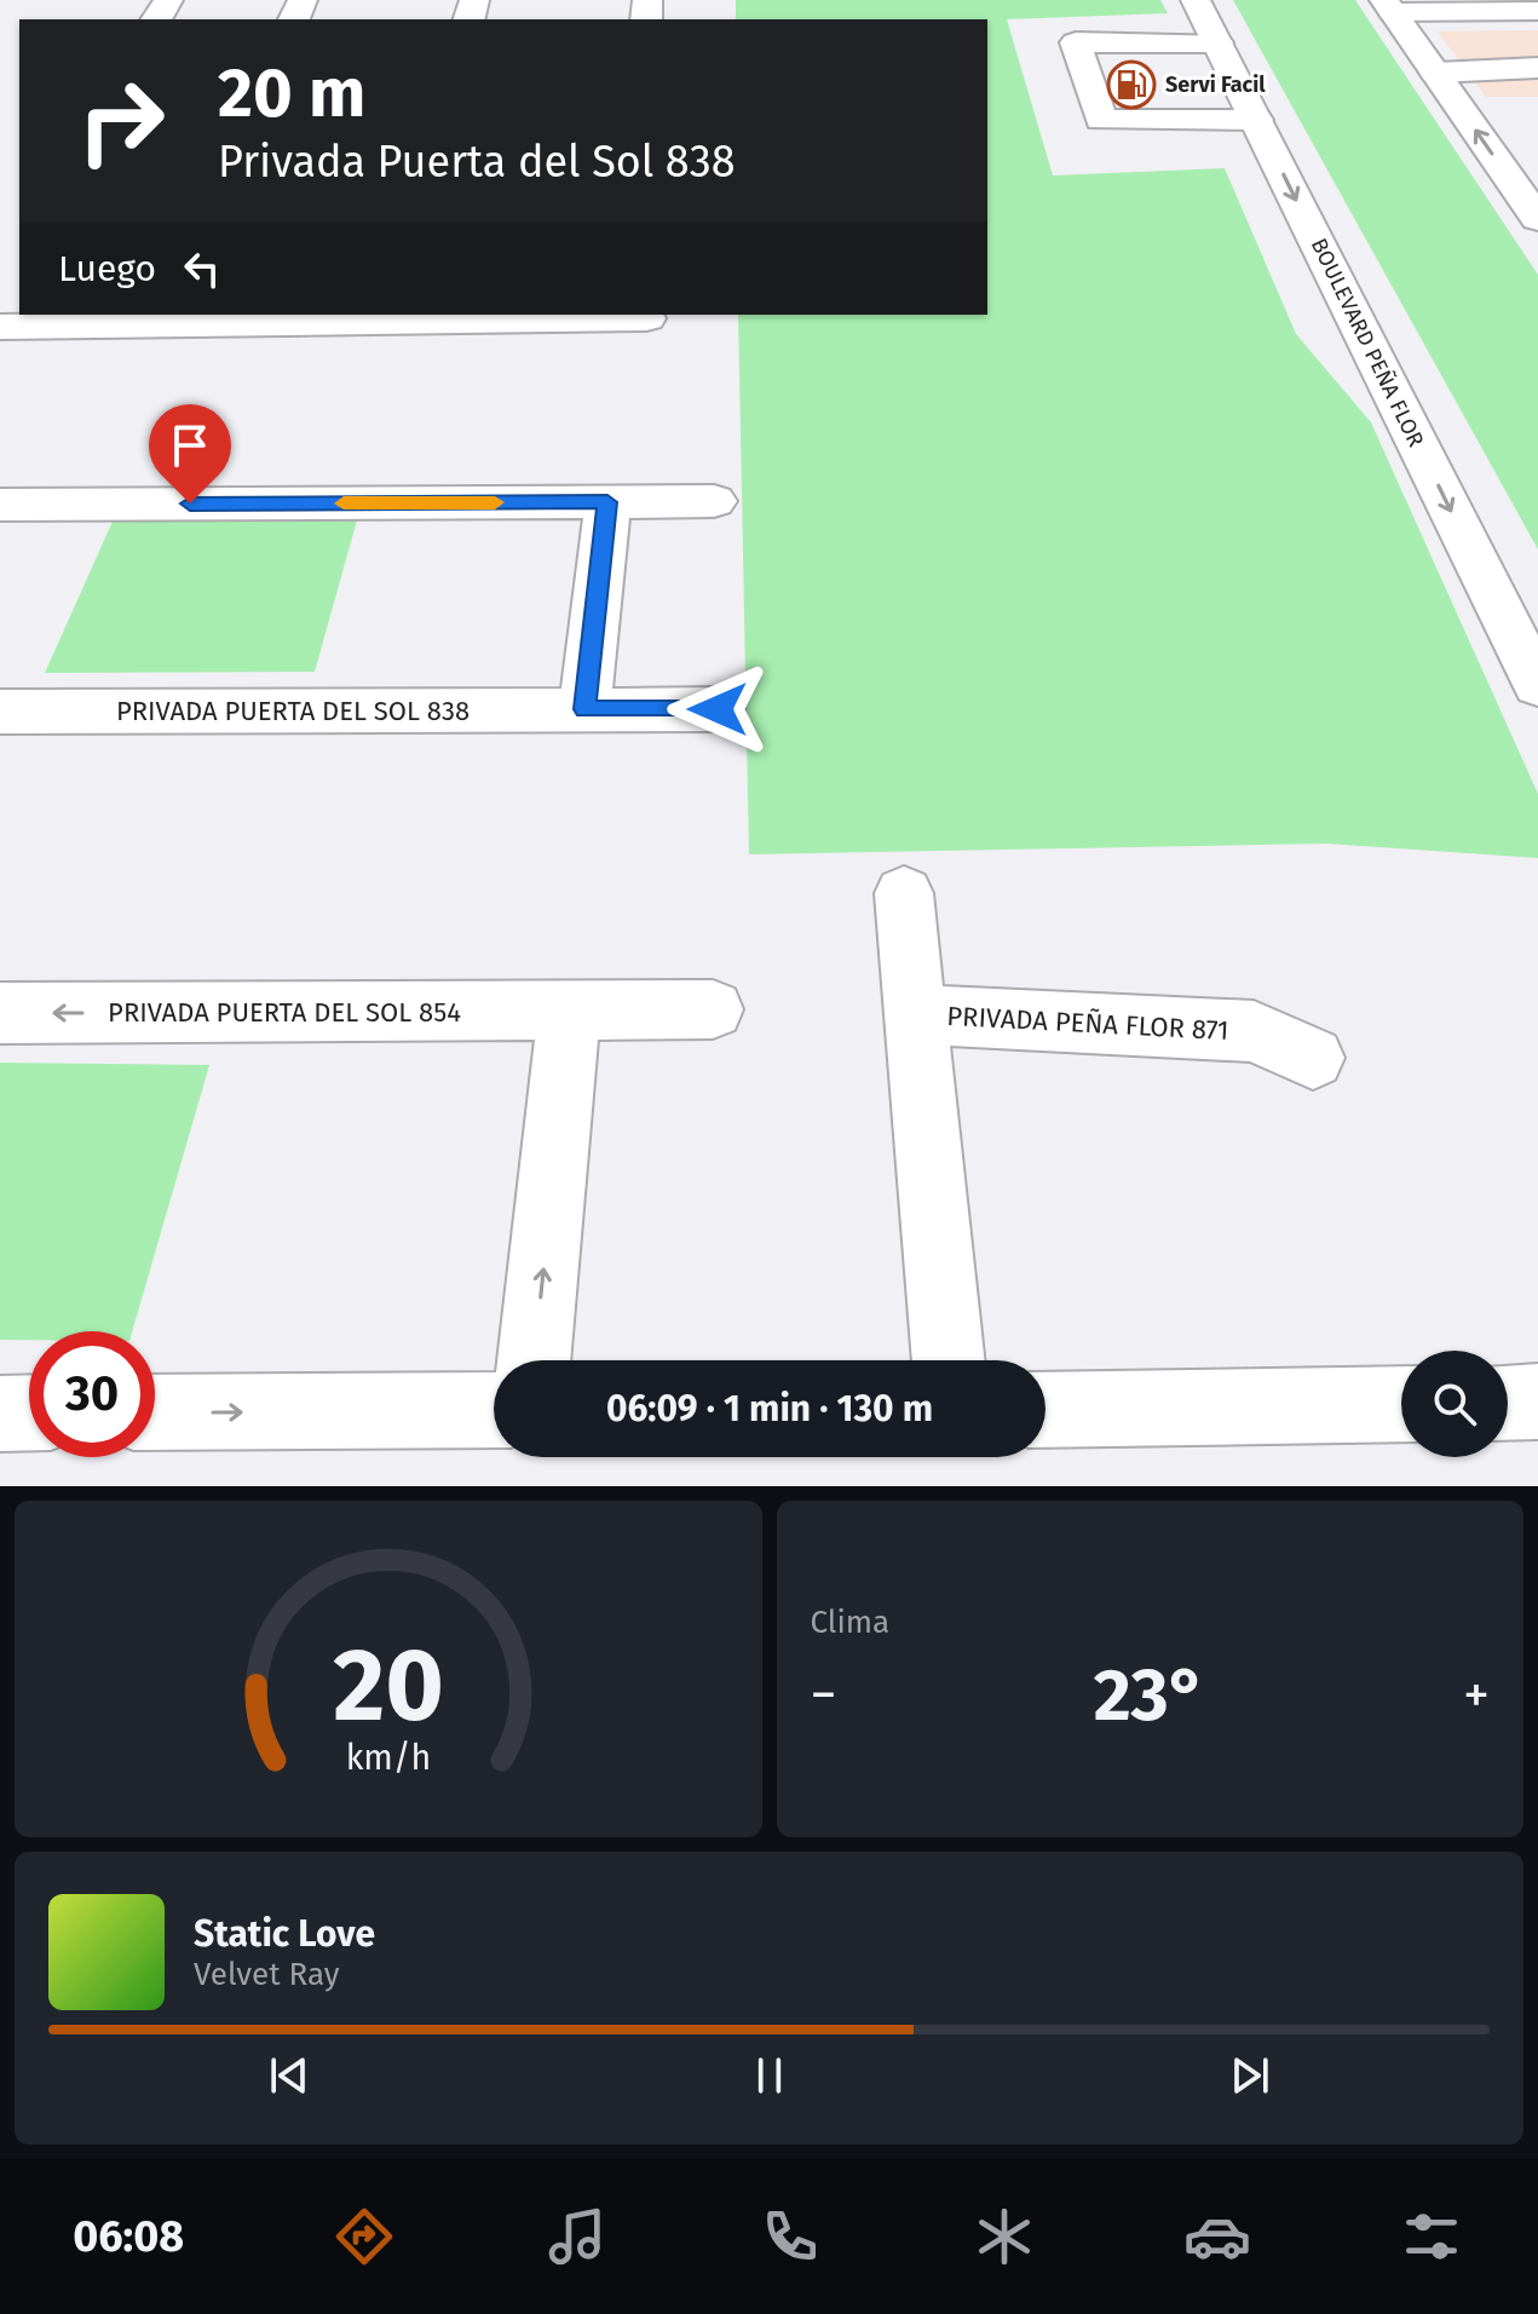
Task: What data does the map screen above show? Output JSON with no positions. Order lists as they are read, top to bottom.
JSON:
{
  "streets": {
    "street": [
      "BOULEVARD PEÑA FLOR",
      "PRIVADA PUERTA DEL SOL 838",
      "PRIVADA PUERTA DEL SOL 854",
      "PRIVADA PEÑA FLOR 871"
    ]
  },
  "places": {
    "fuel station": ["Servi Facil"]
  },
  "page": {
    "turn": ["20 m", "Privada Puerta del Sol 838"],
    "then": "Luego",
    "limit": "30",
    "trip": "06:09 · 1 min · 130 m",
    "tile": "Clima",
    "heat": ["−", "23°", "+"],
    "song": ["Static Love", "Velvet Ray"],
    "tabs": "06:08",
    "gauge": ["20", "km/h"]
  }
}
